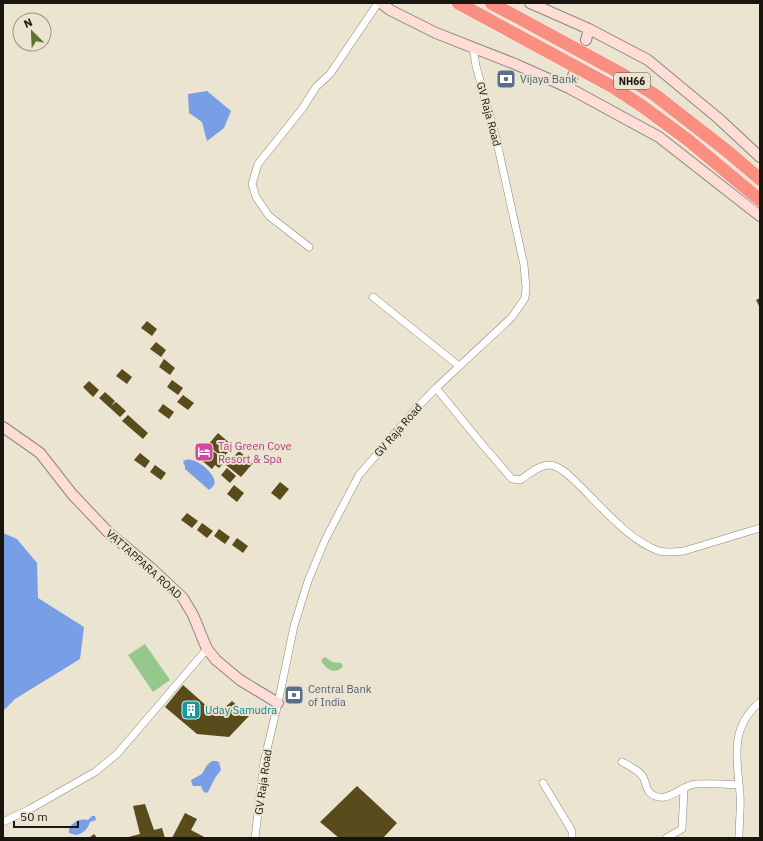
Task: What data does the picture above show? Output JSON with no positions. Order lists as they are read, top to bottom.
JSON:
{
  "streets": {
    "highway": ["NH66"],
    "street": ["GV Raja Road", "VATTAPPARA ROAD"]
  },
  "crossings": [
    ["GV Raja Road", "VATTAPPARA ROAD"]
  ],
  "places": {
    "bank": ["Vijaya Bank", "Central Bank of India"],
    "hotel": ["Taj Green Cove Resort & Spa"],
    "building": ["Uday Samudra"]
  },
  "scale_bar": "50 m",
  "north": "top left"
}
